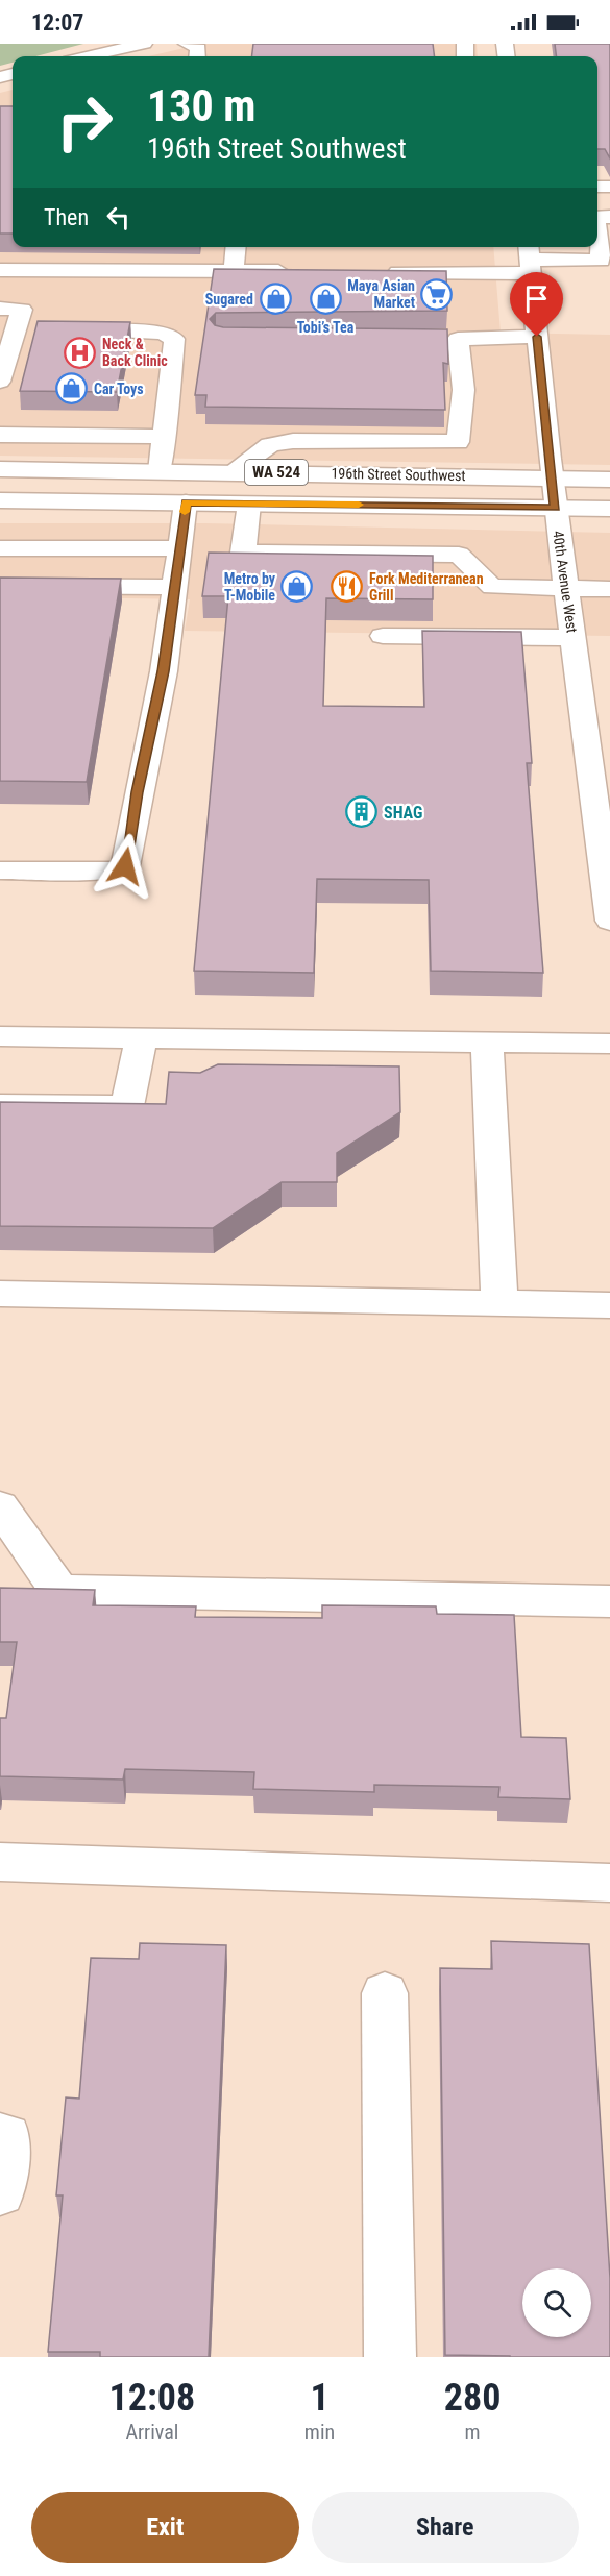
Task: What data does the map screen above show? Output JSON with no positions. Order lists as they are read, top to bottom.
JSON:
{
  "streets": {
    "street": ["WA 524", "196th Street Southwest", "40th Avenue West"]
  },
  "crossings": [
    ["196th Street Southwest", "40th Avenue West"]
  ],
  "places": {
    "supermarket": ["Maya Asian Market"],
    "shop": [
      "Sugared",
      "Tobi’s Tea",
      "Car Toys",
      "Metro by T-Mobile"
    ],
    "hospital": ["Neck & Back Clinic"],
    "restaurant": ["Fork Mediterranean Grill"],
    "building": ["SHAG"]
  },
  "page": {
    "status": "12:07",
    "turn": ["130 m", "196th Street Southwest"],
    "then": "Then",
    "eta": [
      "12:08",
      "Arrival",
      "1",
      "min",
      "280",
      "m"
    ],
    "buttons": ["Exit", "Share"]
  }
}
